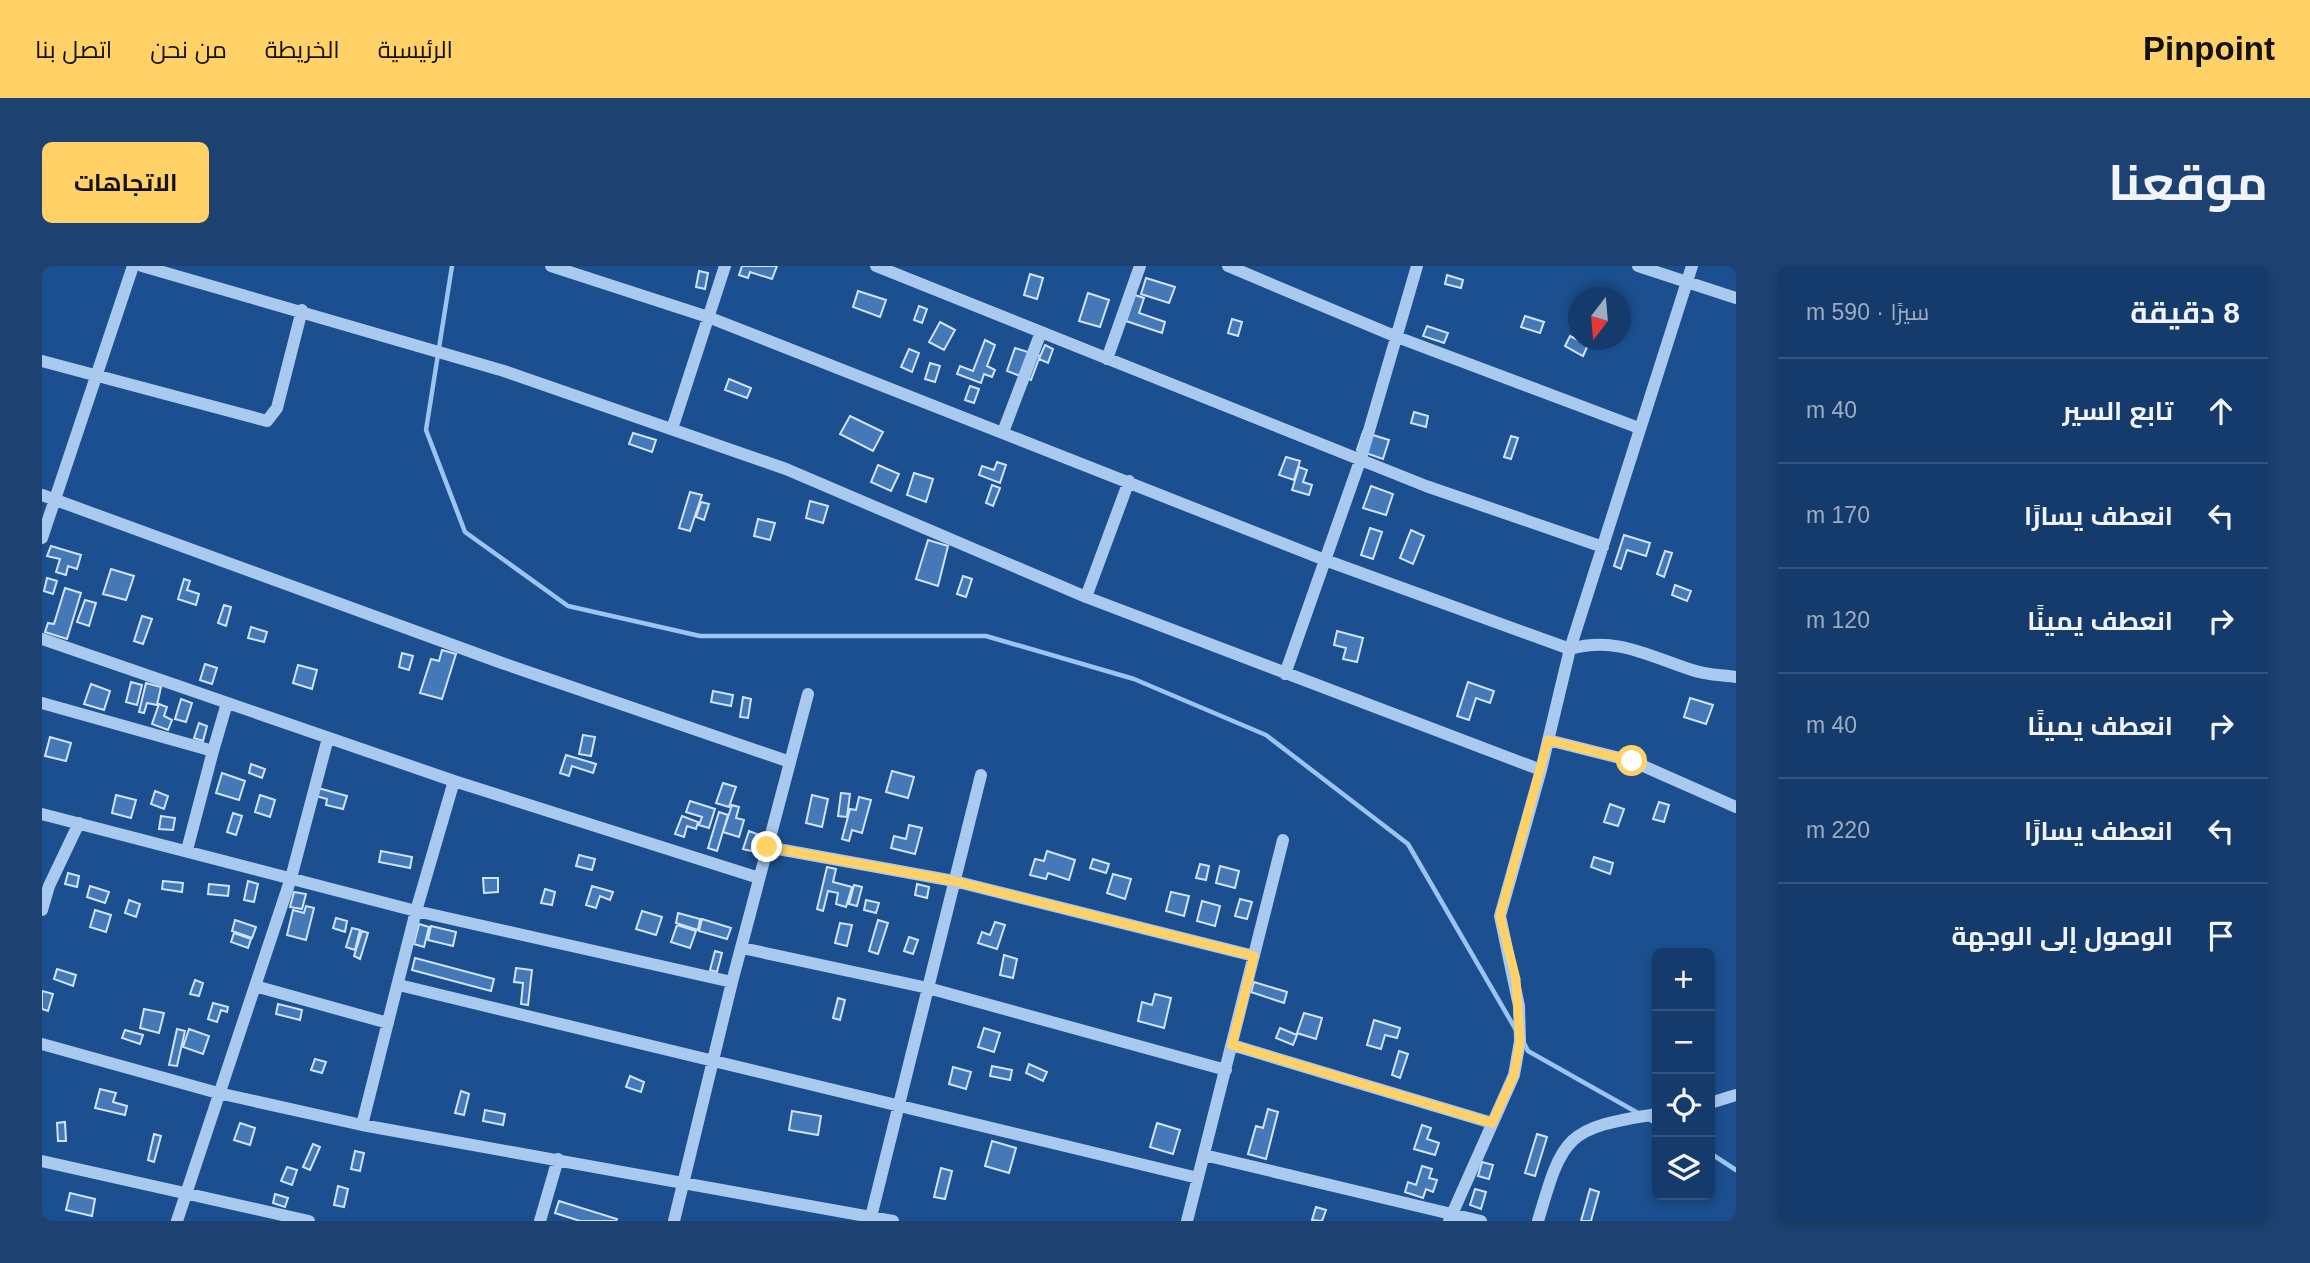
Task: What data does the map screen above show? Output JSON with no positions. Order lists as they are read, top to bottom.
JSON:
{
  "north": "bottom",
  "page": {
    "header": "Pinpoint",
    "nav": [
      "الرئيسية",
      "الخريطة",
      "من نحن",
      "اتصل بنا"
    ],
    "title": "موقعنا",
    "buttons": "الاتجاهات",
    "heading": ["8 دقيقة", "سيرًا · 590 m"],
    "list": [
      ["تابع السير", "40 m"],
      ["انعطف يسارًا", "170 m"],
      ["انعطف يمينًا", "120 m"],
      ["انعطف يمينًا", "40 m"],
      ["انعطف يسارًا", "220 m"],
      "الوصول إلى الوجهة"
    ],
    "map_buttons": ["+", "−"]
  }
}
